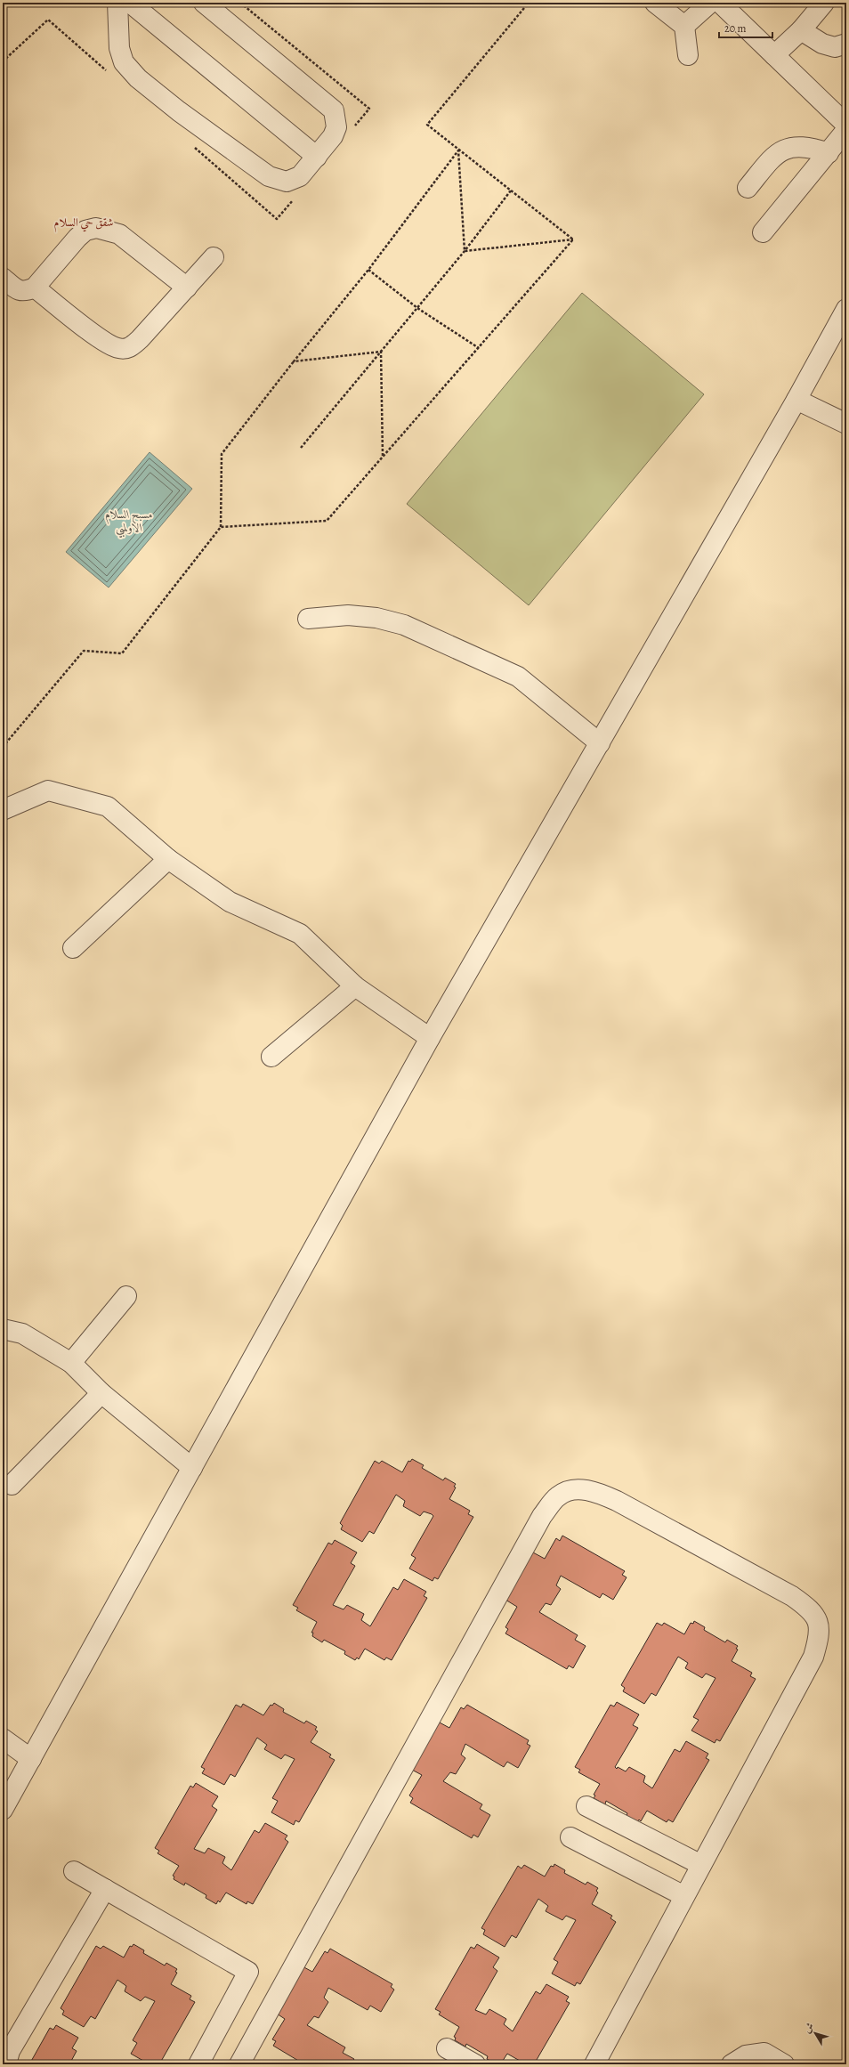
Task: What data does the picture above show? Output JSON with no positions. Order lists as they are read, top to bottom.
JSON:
{
  "districts": ["شقق حي السلام"],
  "water": ["مسبح السلام الاولمبي"],
  "scale_bar": "20 m",
  "north": "top left"
}
